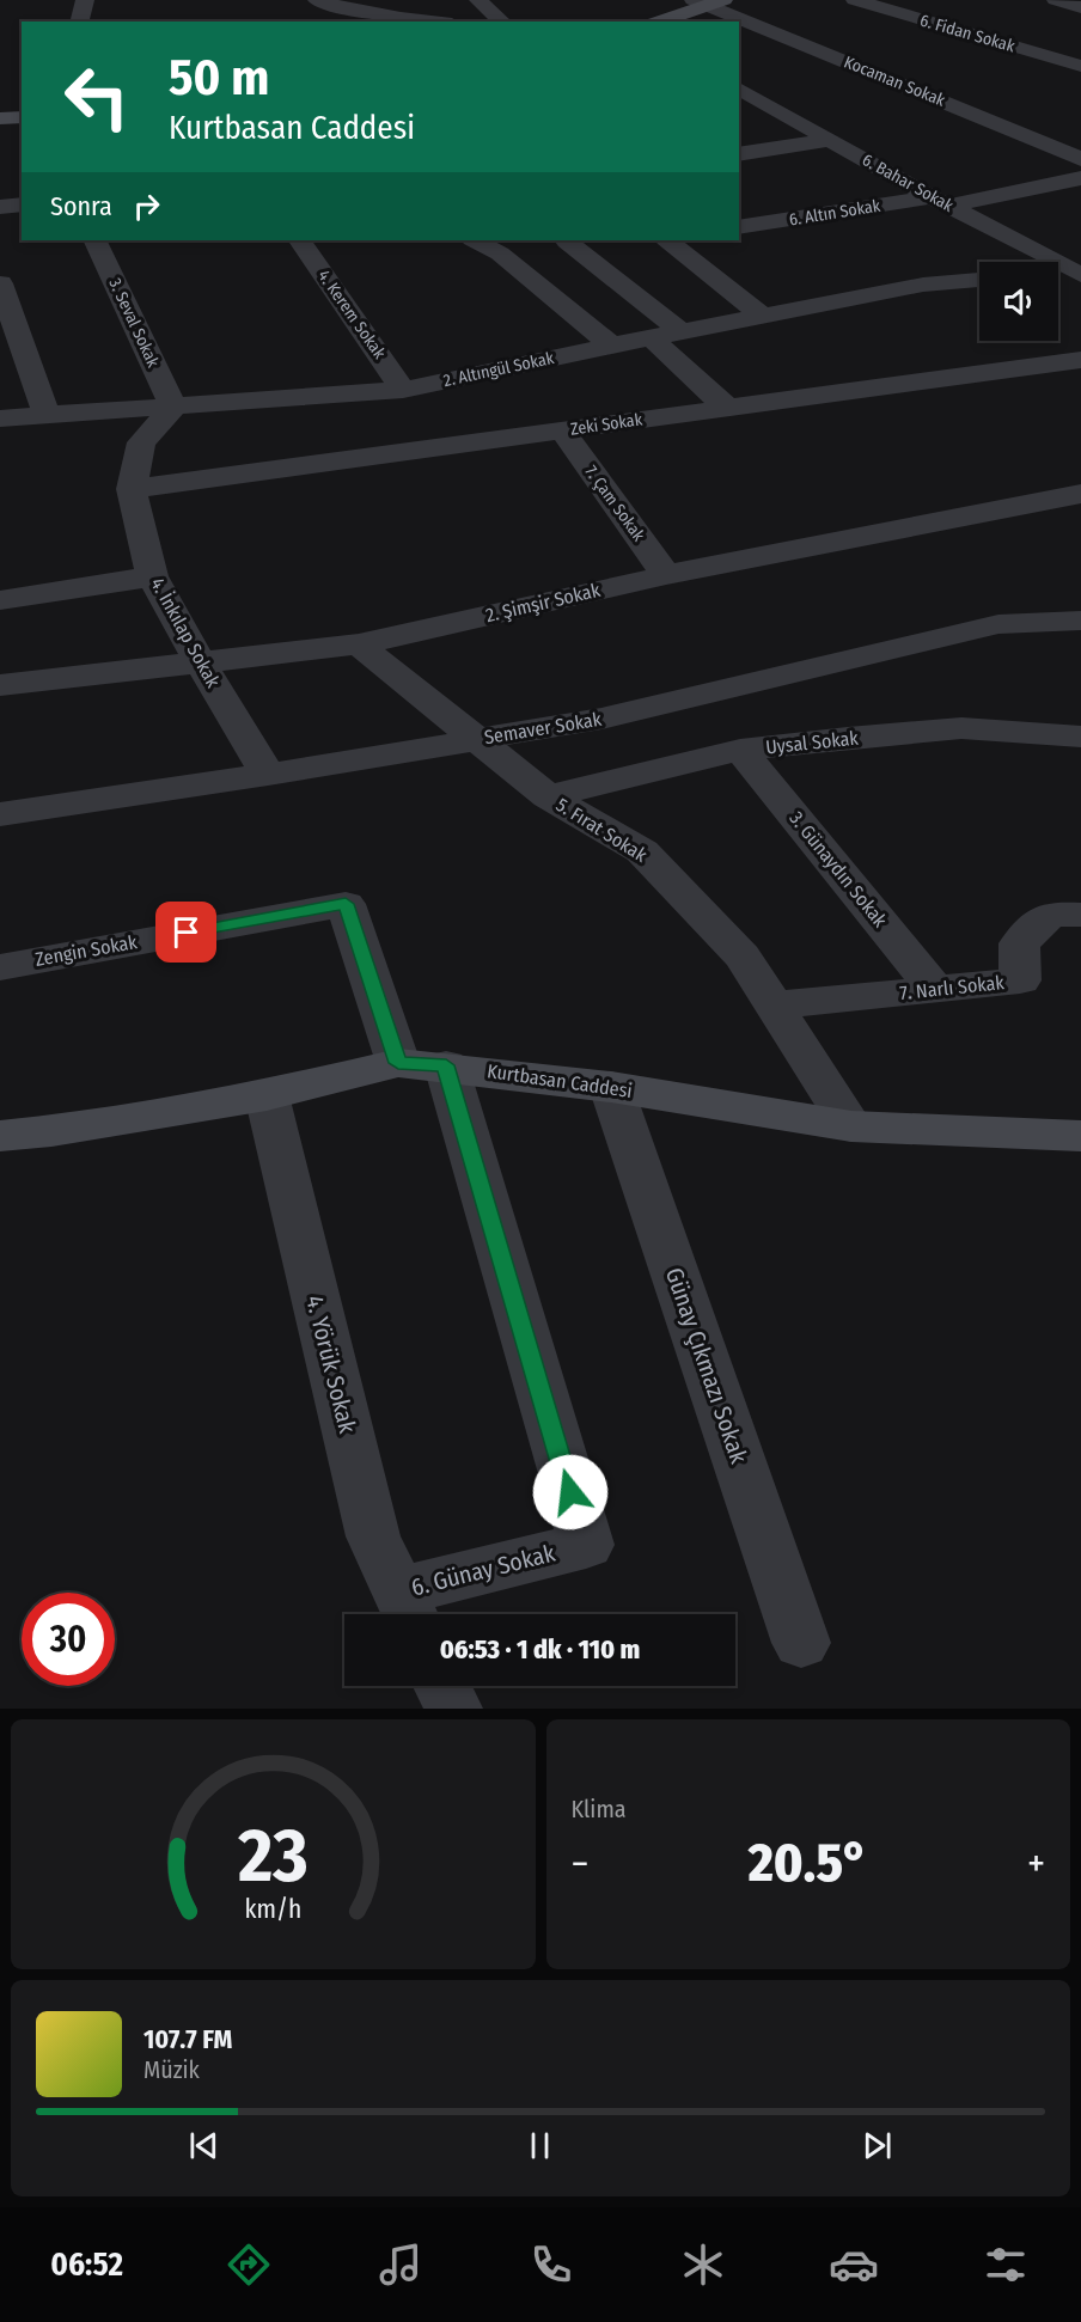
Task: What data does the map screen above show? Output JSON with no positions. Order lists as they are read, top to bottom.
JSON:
{
  "streets": {
    "main road": ["Kurtbasan Caddesi"],
    "street": [
      "6. Fidan Sokak",
      "Kocaman Sokak",
      "6. Bahar Sokak",
      "6. Altın Sokak",
      "4. Kerem Sokak",
      "3. Seval Sokak",
      "2. Altıngül Sokak",
      "Zeki Sokak",
      "7. Çam Sokak",
      "2. Şimşir Sokak",
      "4. İnkılap Sokak",
      "Semaver Sokak",
      "Uysal Sokak",
      "5. Fırat Sokak",
      "3. Günaydın Sokak",
      "Zengin Sokak",
      "7. Narlı Sokak",
      "4. Yörük Sokak",
      "Günay Çıkmazı Sokak",
      "6. Günay Sokak"
    ]
  },
  "crossings": [
    ["6. Bahar Sokak", "6. Altın Sokak"],
    ["4. Kerem Sokak", "2. Altıngül Sokak"],
    ["3. Seval Sokak", "2. Altıngül Sokak"],
    ["3. Seval Sokak", "4. İnkılap Sokak"],
    ["2. Altıngül Sokak", "4. İnkılap Sokak"],
    ["Zeki Sokak", "7. Çam Sokak"],
    ["Zeki Sokak", "4. İnkılap Sokak"],
    ["7. Çam Sokak", "2. Şimşir Sokak"],
    ["2. Şimşir Sokak", "4. İnkılap Sokak"],
    ["2. Şimşir Sokak", "5. Fırat Sokak"],
    ["4. İnkılap Sokak", "Semaver Sokak"],
    ["Semaver Sokak", "5. Fırat Sokak"],
    ["Uysal Sokak", "5. Fırat Sokak"],
    ["Uysal Sokak", "3. Günaydın Sokak"],
    ["5. Fırat Sokak", "7. Narlı Sokak"],
    ["5. Fırat Sokak", "Kurtbasan Caddesi"],
    ["3. Günaydın Sokak", "7. Narlı Sokak"],
    ["Zengin Sokak", "Kurtbasan Caddesi"],
    ["Zengin Sokak", "6. Günay Sokak"],
    ["Kurtbasan Caddesi", "4. Yörük Sokak"],
    ["Kurtbasan Caddesi", "Günay Çıkmazı Sokak"],
    ["Kurtbasan Caddesi", "6. Günay Sokak"],
    ["4. Yörük Sokak", "6. Günay Sokak"]
  ],
  "page": {
    "turn": ["50 m", "Kurtbasan Caddesi"],
    "then": "Sonra",
    "limit": "30",
    "trip": "06:53 · 1 dk · 110 m",
    "tile": "Klima",
    "heat": ["−", "20.5°", "+"],
    "song": ["107.7 FM", "Müzik"],
    "tabs": "06:52",
    "gauge": ["23", "km/h"]
  }
}
